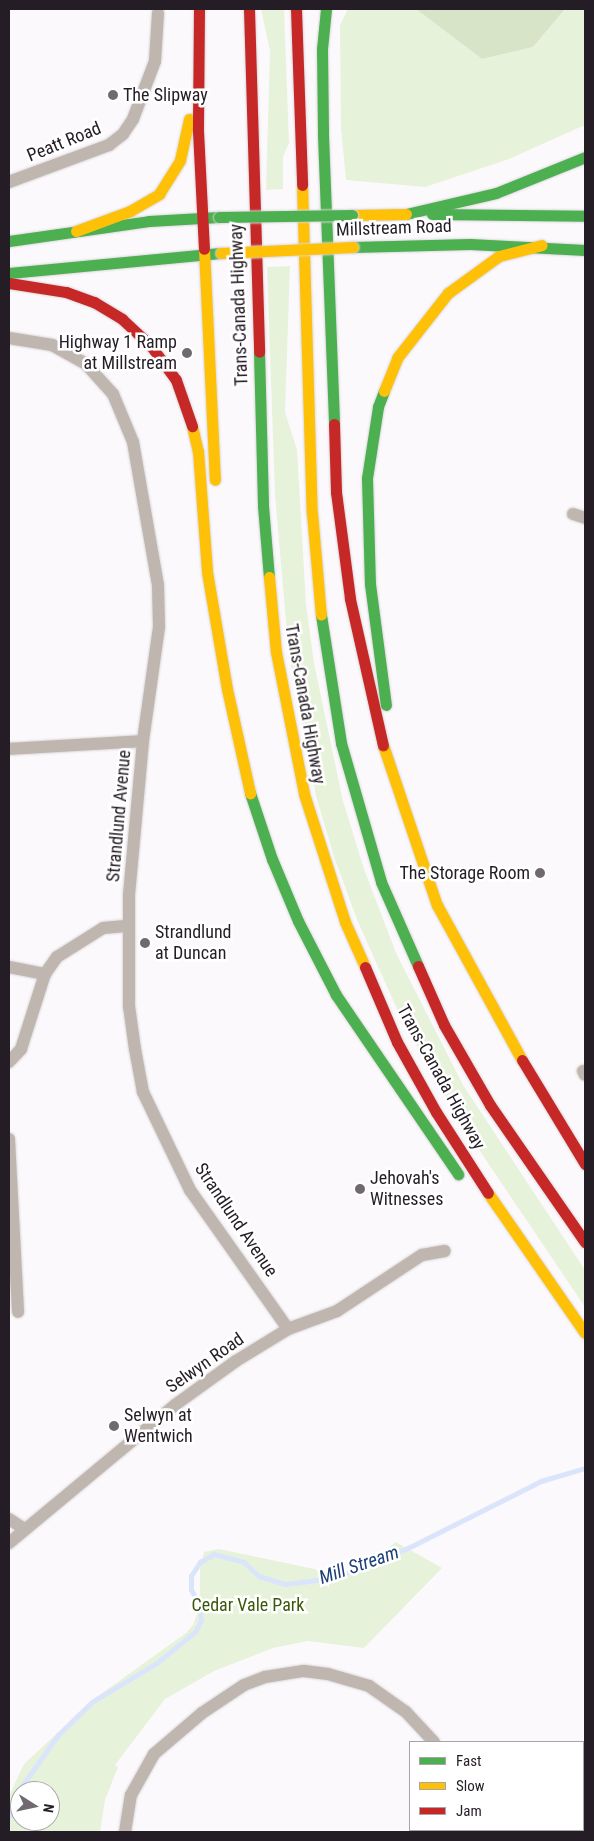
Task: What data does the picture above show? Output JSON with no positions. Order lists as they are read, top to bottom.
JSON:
{
  "streets": {
    "main road": ["Millstream Road", "Trans-Canada Highway"],
    "street": ["Peatt Road", "Strandlund Avenue", "Selwyn Road"]
  },
  "crossings": [
    ["Strandlund Avenue", "Selwyn Road"]
  ],
  "water": ["Mill Stream"],
  "parks": ["Cedar Vale Park"],
  "places": [
    "The Slipway",
    "Highway 1 Ramp at Millstream",
    "The Storage Room",
    "Strandlund at Duncan",
    "Jehovah's Witnesses",
    "Selwyn at Wentwich"
  ],
  "legend": ["Fast", "Slow", "Jam"],
  "north": "right"
}
